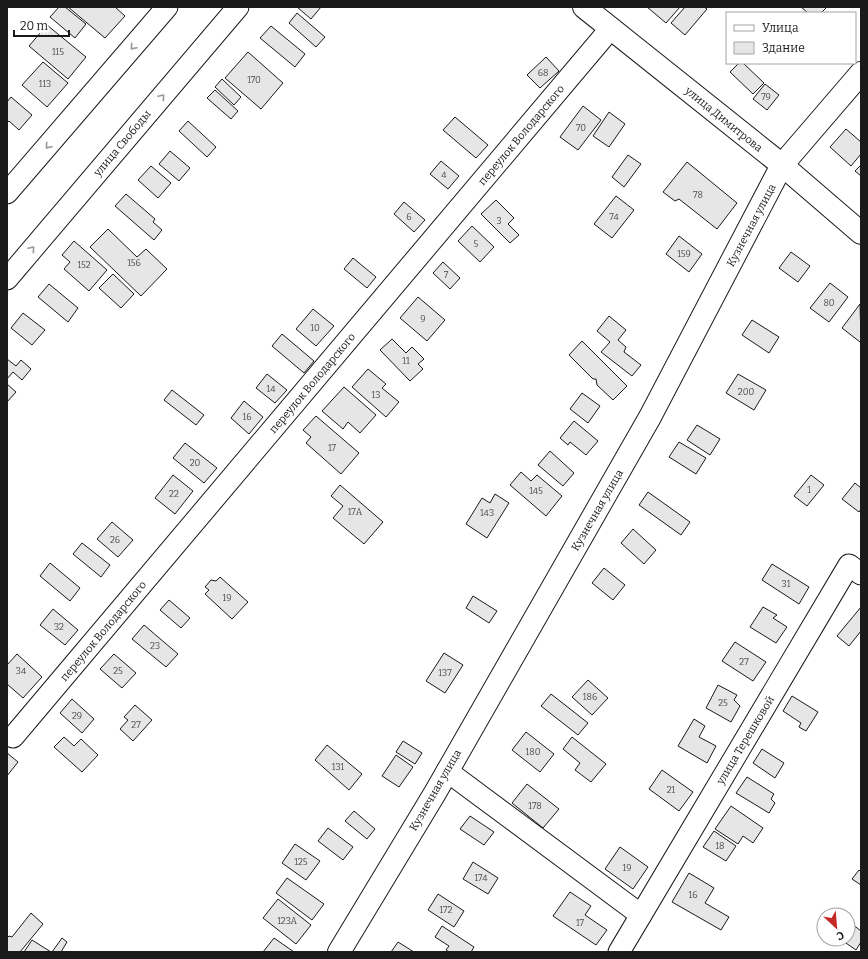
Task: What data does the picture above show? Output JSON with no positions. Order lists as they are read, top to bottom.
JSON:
{
  "streets": {
    "main road": ["улица Димитрова", "Кузнечная улица"],
    "street": ["переулок Володарского", "улица Свободы", "улица Терешковой"]
  },
  "crossings": [
    ["улица Димитрова", "переулок Володарского"],
    ["улица Димитрова", "Кузнечная улица"]
  ],
  "house_numbers": [
    "115",
    "68",
    "170",
    "113",
    "79",
    "70",
    "4",
    "78",
    "6",
    "74",
    "3",
    "5",
    "159",
    "156",
    "152",
    "7",
    "80",
    "9",
    "10",
    "11",
    "14",
    "200",
    "13",
    "16",
    "17",
    "20",
    "1",
    "145",
    "22",
    "17А",
    "143",
    "26",
    "31",
    "19",
    "32",
    "23",
    "27",
    "34",
    "25",
    "137",
    "186",
    "25",
    "29",
    "27",
    "180",
    "131",
    "21",
    "178",
    "18",
    "125",
    "19",
    "174",
    "16",
    "172",
    "123А",
    "17"
  ],
  "legend": ["Улица", "Здание"],
  "scale_bar": "20 m",
  "north": "bottom right"
}
